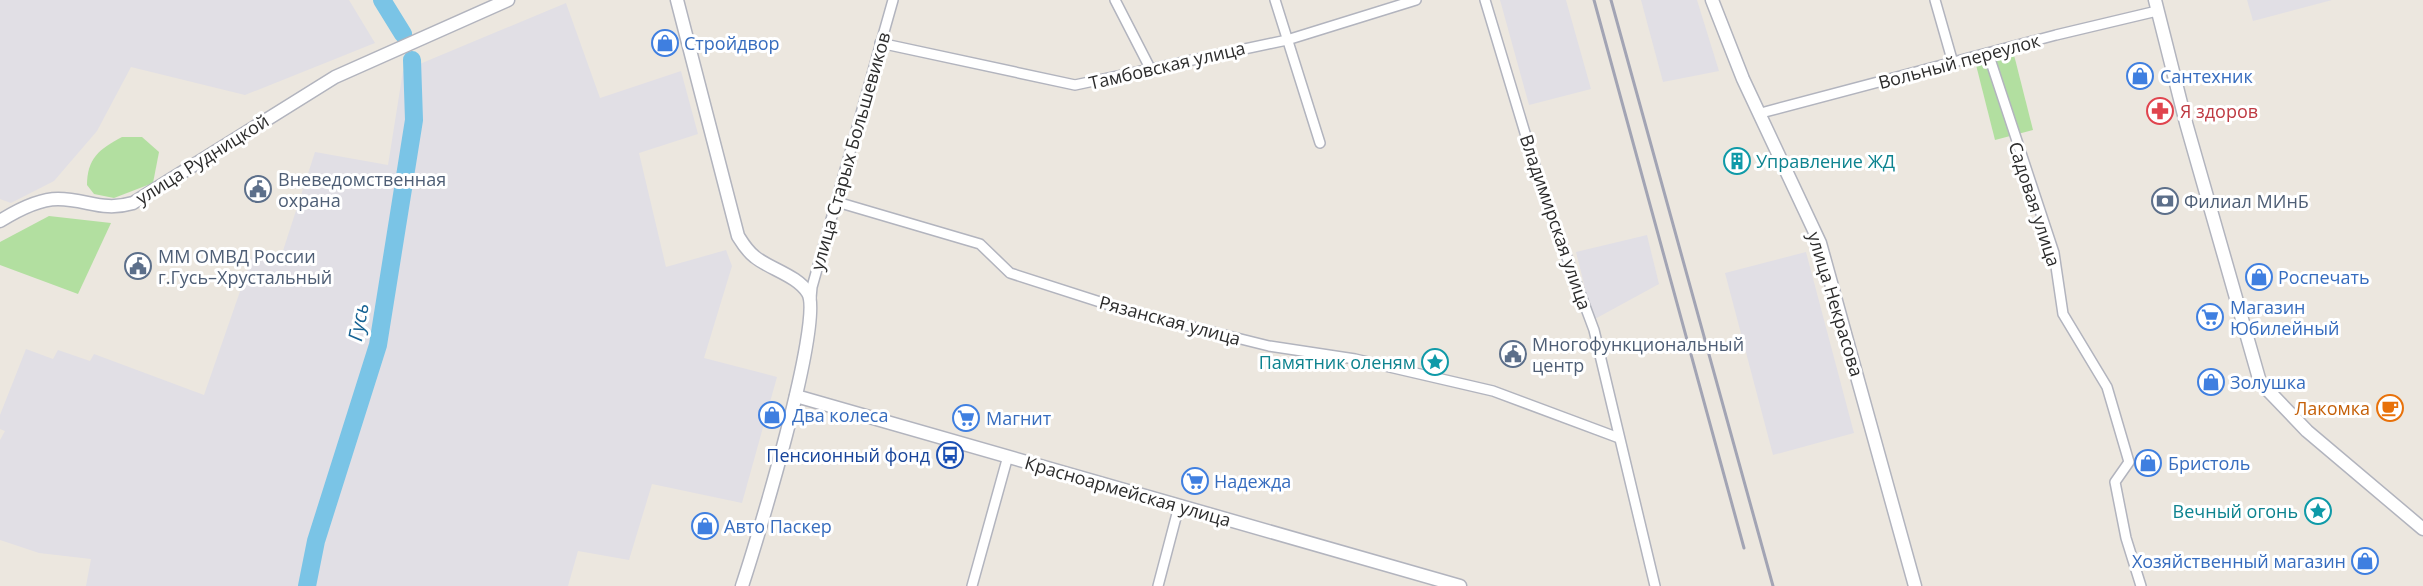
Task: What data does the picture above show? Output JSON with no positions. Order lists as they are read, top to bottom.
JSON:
{
  "streets": {
    "street": [
      "Вольный переулок",
      "Тамбовская улица",
      "улица Старых Большевиков",
      "улица Рудницкой",
      "Садовая улица",
      "Владимирская улица",
      "улица Некрасова",
      "Рязанская улица",
      "Красноармейская улица"
    ]
  },
  "crossings": [
    ["Вольный переулок", "Садовая улица"],
    ["Вольный переулок", "улица Некрасова"],
    ["Тамбовская улица", "улица Старых Большевиков"],
    ["улица Старых Большевиков", "Рязанская улица"],
    ["улица Старых Большевиков", "Красноармейская улица"],
    ["Владимирская улица", "Рязанская улица"]
  ],
  "water": ["Гусь"],
  "places": {
    "shop": [
      "Стройдвор",
      "Сантехник",
      "Роспечать",
      "Золушка",
      "Два колеса",
      "Бристоль",
      "Авто Паскер",
      "Хозяйственный магазин"
    ],
    "pharmacy": ["Я здоров"],
    "building": ["Управление ЖД"],
    "public building": ["Вневедомственная охрана", "ММ ОМВД России г.Гусь–Хрустальный", "Многофункциональный центр"],
    "bank": ["Филиал МИнБ"],
    "supermarket": ["Магазин Юбилейный", "Магнит", "Надежда"],
    "place": ["Памятник оленям", "Вечный огонь"],
    "cafe": ["Лакомка"],
    "bus stop": ["Пенсионный фонд"]
  }
}
